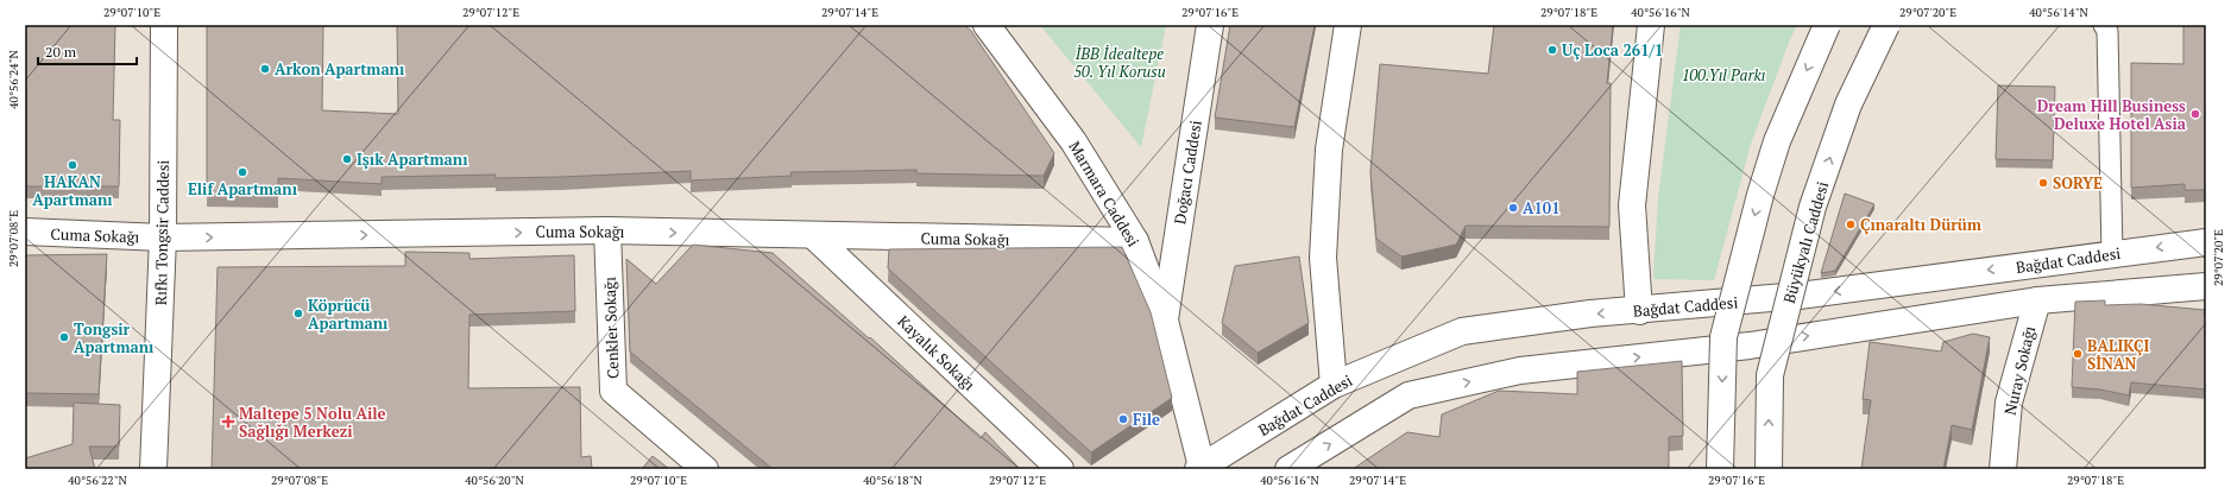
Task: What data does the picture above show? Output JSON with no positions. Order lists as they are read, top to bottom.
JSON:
{
  "streets": {
    "main road": [
      "Doğacı Caddesi",
      "Marmara Caddesi",
      "Cuma Sokağı",
      "Rıfkı Tongsir Caddesi",
      "Büyükyalı Caddesi",
      "Bağdat Caddesi",
      "Cenkler Sokağı",
      "Kayalık Sokağı",
      "Nuray Sokağı"
    ]
  },
  "crossings": [
    ["Doğacı Caddesi", "Marmara Caddesi"],
    ["Marmara Caddesi", "Cuma Sokağı"],
    ["Marmara Caddesi", "Bağdat Caddesi"],
    ["Cuma Sokağı", "Rıfkı Tongsir Caddesi"],
    ["Cuma Sokağı", "Cenkler Sokağı"],
    ["Cuma Sokağı", "Kayalık Sokağı"]
  ],
  "one_way": ["Cuma Sokağı"],
  "parks": ["İBB İdealtepe 50. Yıl Korusu", "100.Yıl Parkı"],
  "places": {
    "other": [
      "Uç Loca 261/1",
      "Arkon Apartmanı",
      "Dream Hill Business Deluxe Hotel Asia",
      "Işık Apartmanı",
      "HAKAN Apartmanı",
      "Elif Apartmanı",
      "SORYE",
      "A101",
      "Çınaraltı Dürüm",
      "Köprücü Apartmanı",
      "Tongsir Apartmanı",
      "BALIKÇI SİNAN",
      "File"
    ],
    "health": ["Maltepe 5 Nolu Aile Sağlığı Merkezi"]
  },
  "scale_bar": "20 m",
  "coordinates": [
    "29°07'10\"E",
    "29°07'12\"E",
    "29°07'14\"E",
    "29°07'16\"E",
    "29°07'18\"E",
    "40°56'16\"N",
    "29°07'20\"E",
    "40°56'14\"N",
    "40°56'24\"N",
    "29°07'08\"E",
    "40°56'22\"N",
    "40°56'20\"N",
    "40°56'18\"N"
  ]
}
